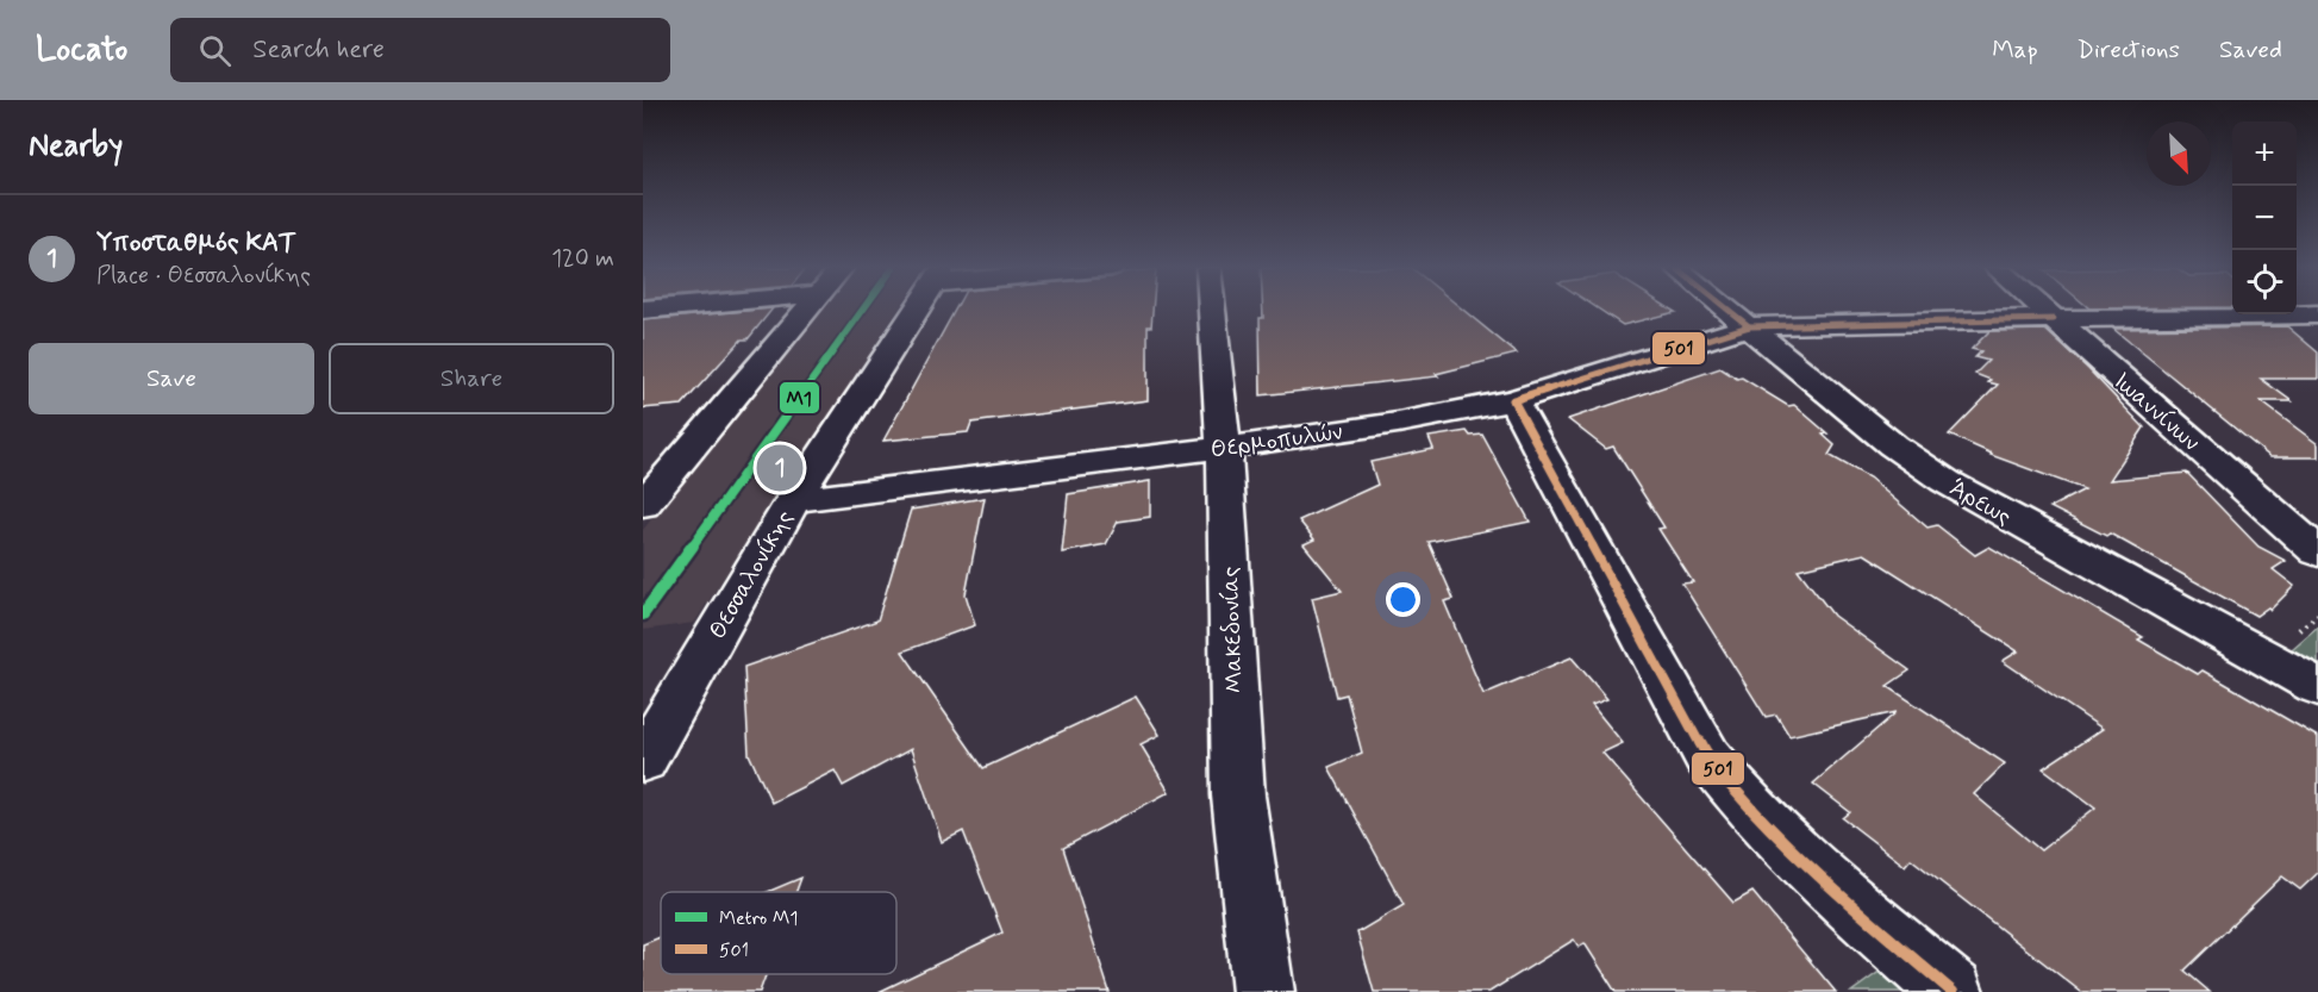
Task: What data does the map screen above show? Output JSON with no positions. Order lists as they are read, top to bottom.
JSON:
{
  "streets": {
    "street": [
      "Ιωαννίνων",
      "Θερμοπυλών",
      "Άρεως",
      "Θεσσαλονίκης",
      "Μακεδονίας"
    ]
  },
  "crossings": [
    ["Ιωαννίνων", "Θερμοπυλών"],
    ["Θερμοπυλών", "Άρεως"],
    ["Θερμοπυλών", "Θεσσαλονίκης"],
    ["Θερμοπυλών", "Μακεδονίας"]
  ],
  "lines": ["metro line Μ1", "transit line 501"],
  "legend": ["Metro Μ1", "501"],
  "north": "bottom right",
  "page": {
    "header": "Locato",
    "search": "Search here",
    "nav": ["Map", "Directions", "Saved"],
    "heading": "Nearby",
    "map_buttons": ["+", "−"],
    "list": [
      {
        "mark": "1",
        "name": "Υποσταθμός ΚΑΤ",
        "note": "Place · Θεσσαλονίκης",
        "value": "120 m"
      }
    ],
    "buttons": ["Save", "Share"],
    "pins": "1"
  }
}
